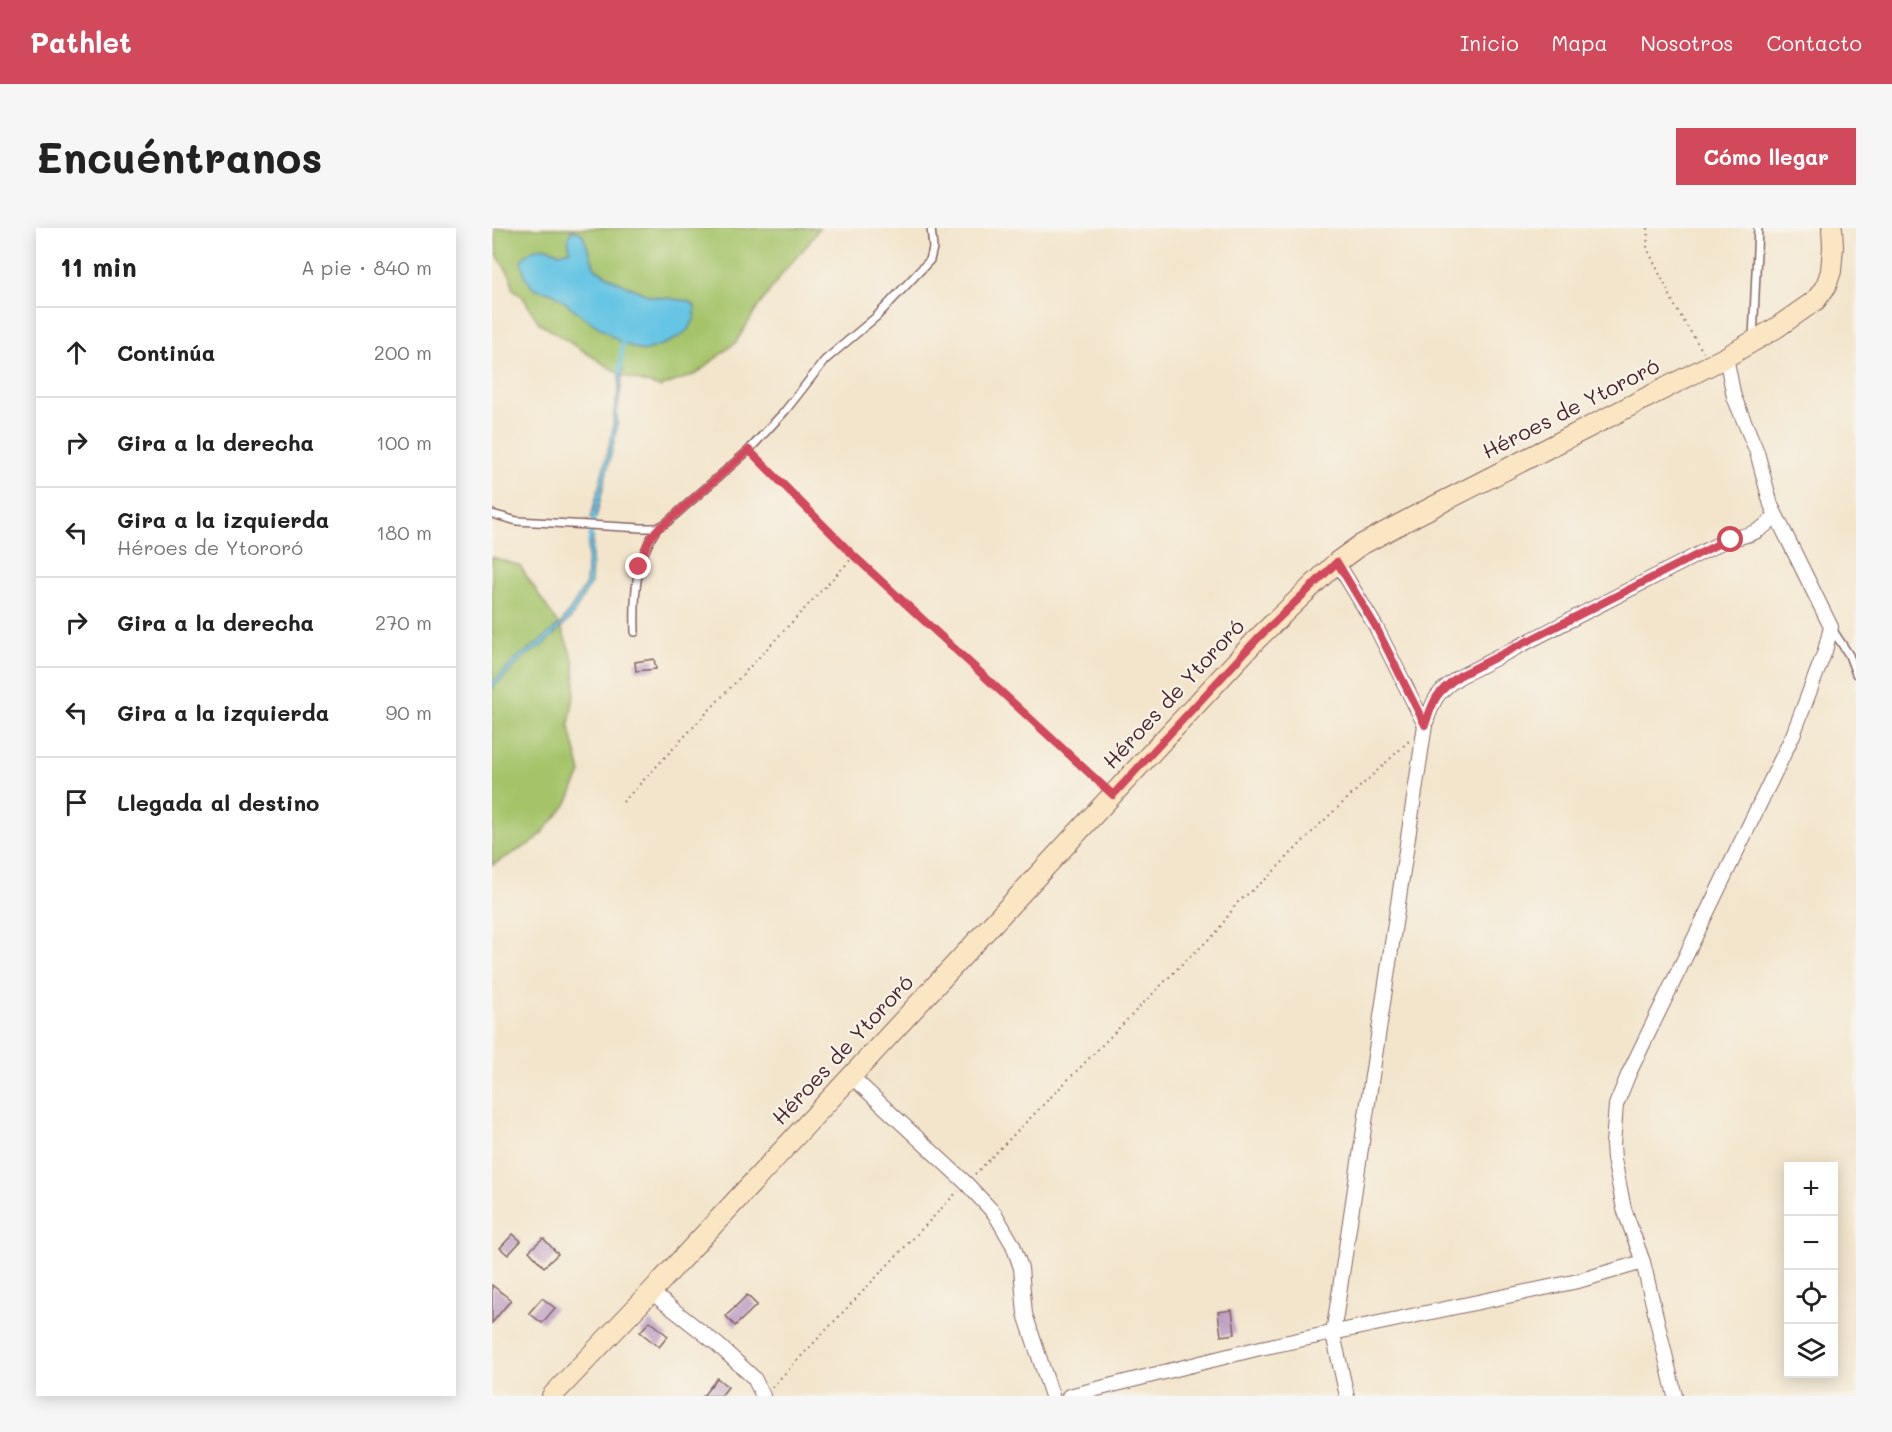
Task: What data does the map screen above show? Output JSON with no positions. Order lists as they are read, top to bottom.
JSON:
{
  "streets": {
    "main road": ["Héroes de Ytororó"]
  },
  "page": {
    "header": "Pathlet",
    "nav": [
      "Inicio",
      "Mapa",
      "Nosotros",
      "Contacto"
    ],
    "buttons": "Cómo llegar",
    "title": "Encuéntranos",
    "heading": ["11 min", "A pie · 840 m"],
    "list": [
      ["Continúa", "200 m"],
      ["Gira a la derecha", "100 m"],
      ["Gira a la izquierda", "Héroes de Ytororó", "180 m"],
      ["Gira a la derecha", "270 m"],
      ["Gira a la izquierda", "90 m"],
      "Llegada al destino"
    ],
    "map_buttons": ["+", "−"]
  }
}
